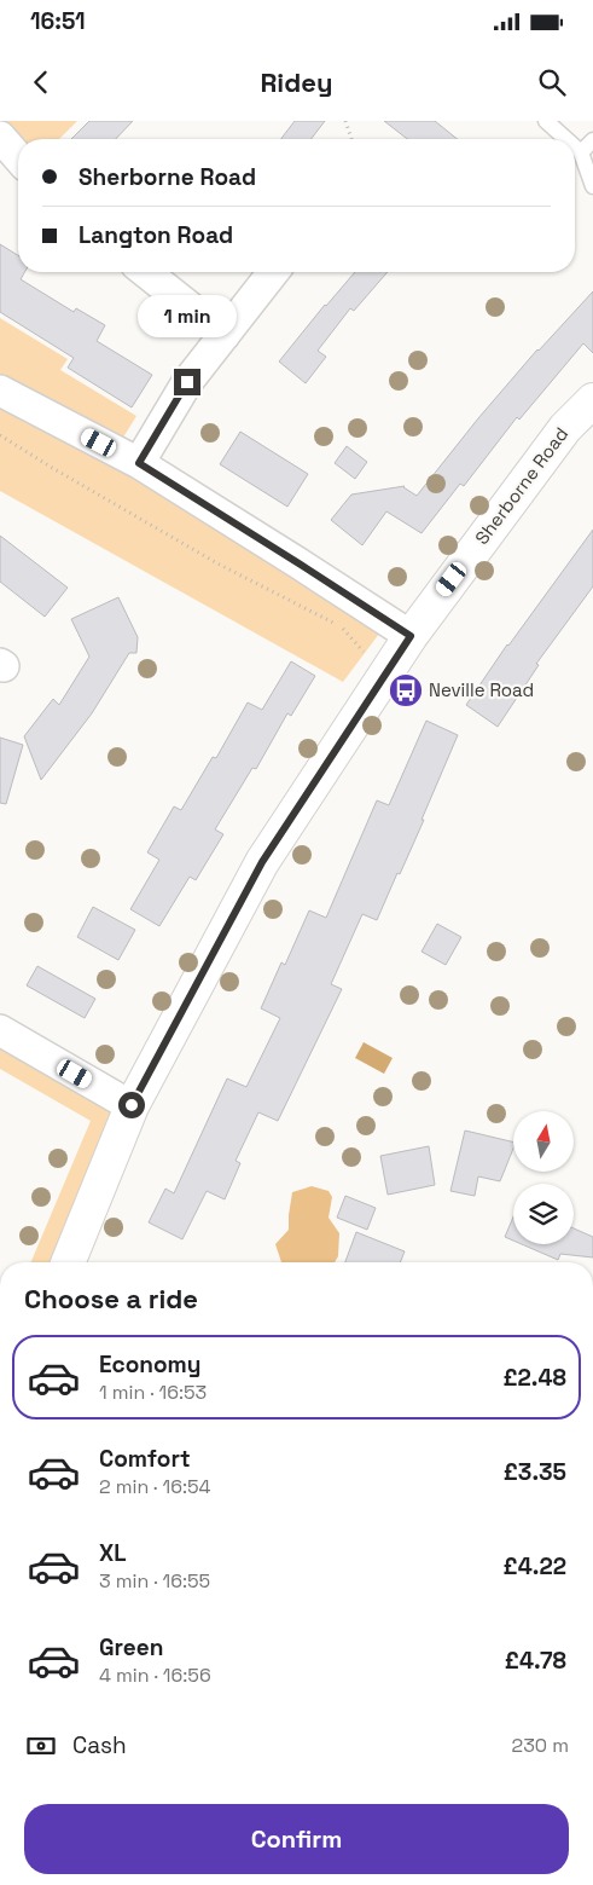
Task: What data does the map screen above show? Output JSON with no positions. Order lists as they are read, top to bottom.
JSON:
{
  "streets": {
    "street": ["Sherborne Road"]
  },
  "places": {
    "bus stop": ["Neville Road"]
  },
  "north": "top",
  "page": {
    "status": "16:51",
    "header": "Ridey",
    "banner": ["Sherborne Road", "Langton Road"],
    "bubble": "1 min",
    "heading": "Choose a ride",
    "list": [
      {
        "name": "Economy",
        "note": "1 min · 16:53",
        "value": "£2.48"
      },
      {
        "name": "Comfort",
        "note": "2 min · 16:54",
        "value": "£3.35"
      },
      {
        "name": "XL",
        "note": "3 min · 16:55",
        "value": "£4.22"
      },
      {
        "name": "Green",
        "note": "4 min · 16:56",
        "value": "£4.78"
      }
    ],
    "pay": ["Cash", "230 m"],
    "buttons": "Confirm"
  }
}
